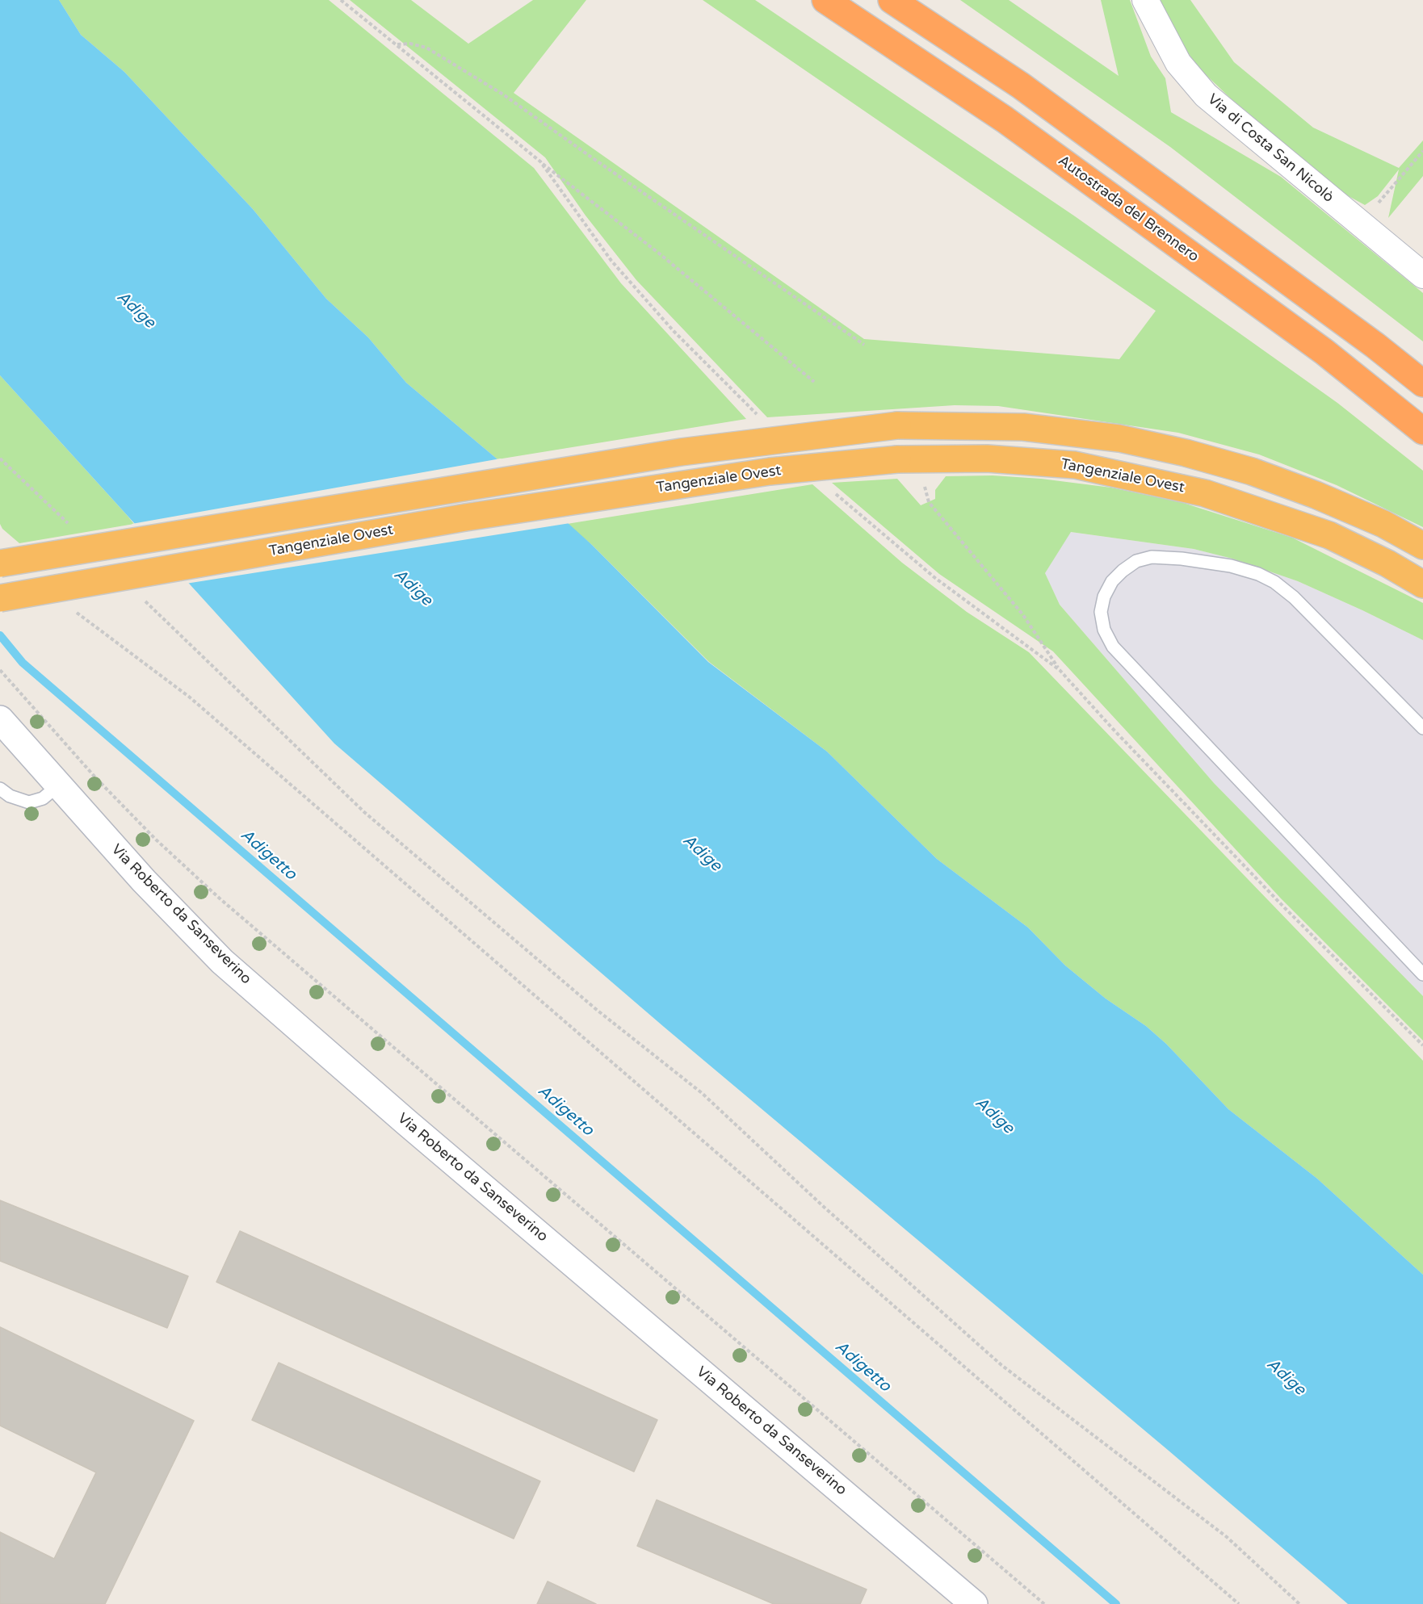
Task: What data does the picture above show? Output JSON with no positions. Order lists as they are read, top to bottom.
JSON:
{
  "streets": {
    "highway": ["Autostrada del Brennero", "Tangenziale Ovest"],
    "street": ["Via di Costa San Nicolò", "Via Roberto da Sanseverino"]
  },
  "water": ["Adige", "Adigetto"]
}
